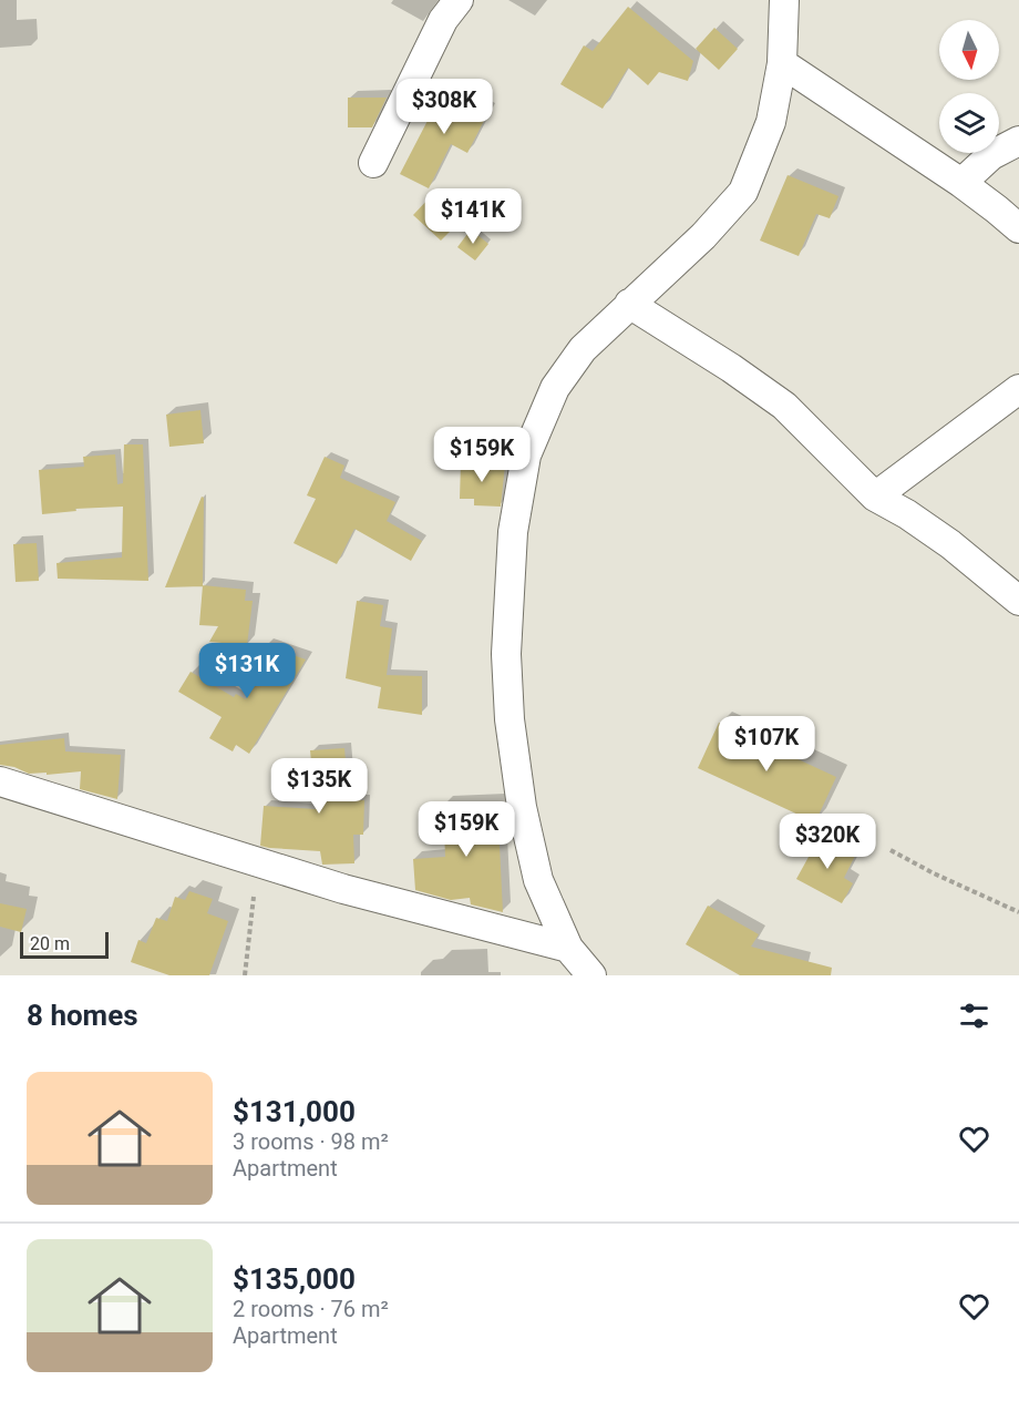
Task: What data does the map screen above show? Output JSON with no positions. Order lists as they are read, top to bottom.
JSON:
{
  "scale_bar": "20 m",
  "north": "bottom",
  "page": {
    "price": [
      "$308K",
      "$141K",
      "$159K",
      "$131K",
      "$107K",
      "$135K",
      "$159K",
      "$320K"
    ],
    "scale": "20 m",
    "heading": "8 homes",
    "list": [
      {
        "name": "$131,000",
        "note": "3 rooms · 98 m² · Apartment"
      },
      {
        "name": "$135,000",
        "note": "2 rooms · 76 m² · Apartment"
      }
    ]
  }
}
